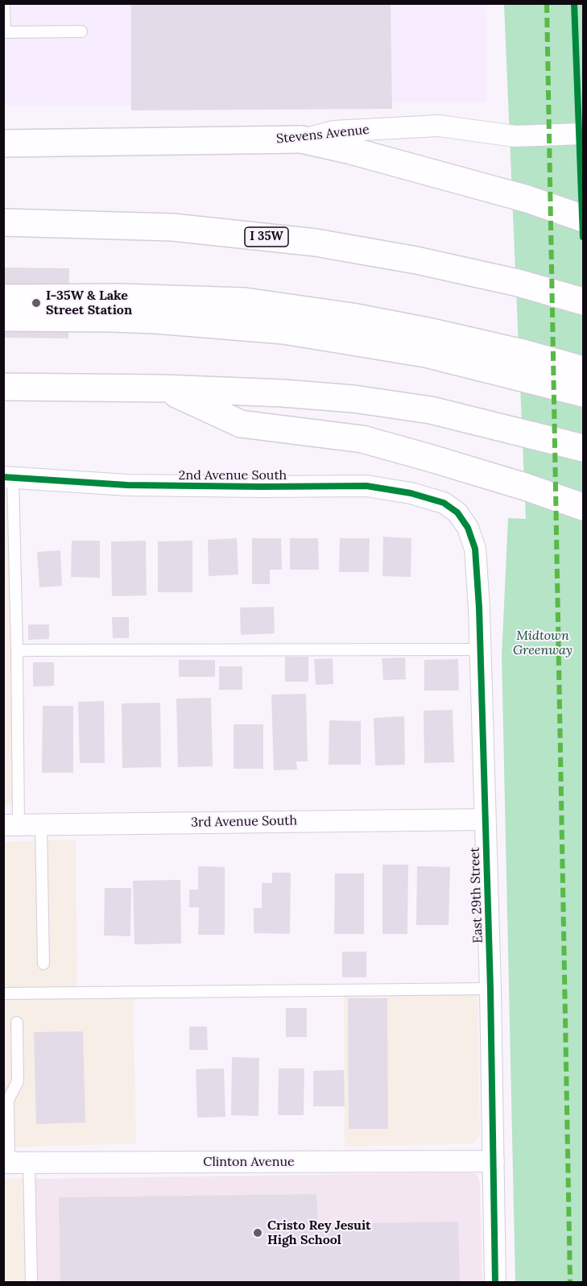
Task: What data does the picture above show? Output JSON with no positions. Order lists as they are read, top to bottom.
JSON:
{
  "streets": {
    "main road": ["Stevens Avenue", "I 35W"],
    "street": [
      "2nd Avenue South",
      "3rd Avenue South",
      "East 29th Street",
      "Clinton Avenue"
    ]
  },
  "crossings": [
    ["2nd Avenue South", "East 29th Street"],
    ["3rd Avenue South", "East 29th Street"],
    ["East 29th Street", "Clinton Avenue"]
  ],
  "parks": ["Midtown Greenway"],
  "places": ["I-35W & Lake Street Station", "Cristo Rey Jesuit High School"]
}
